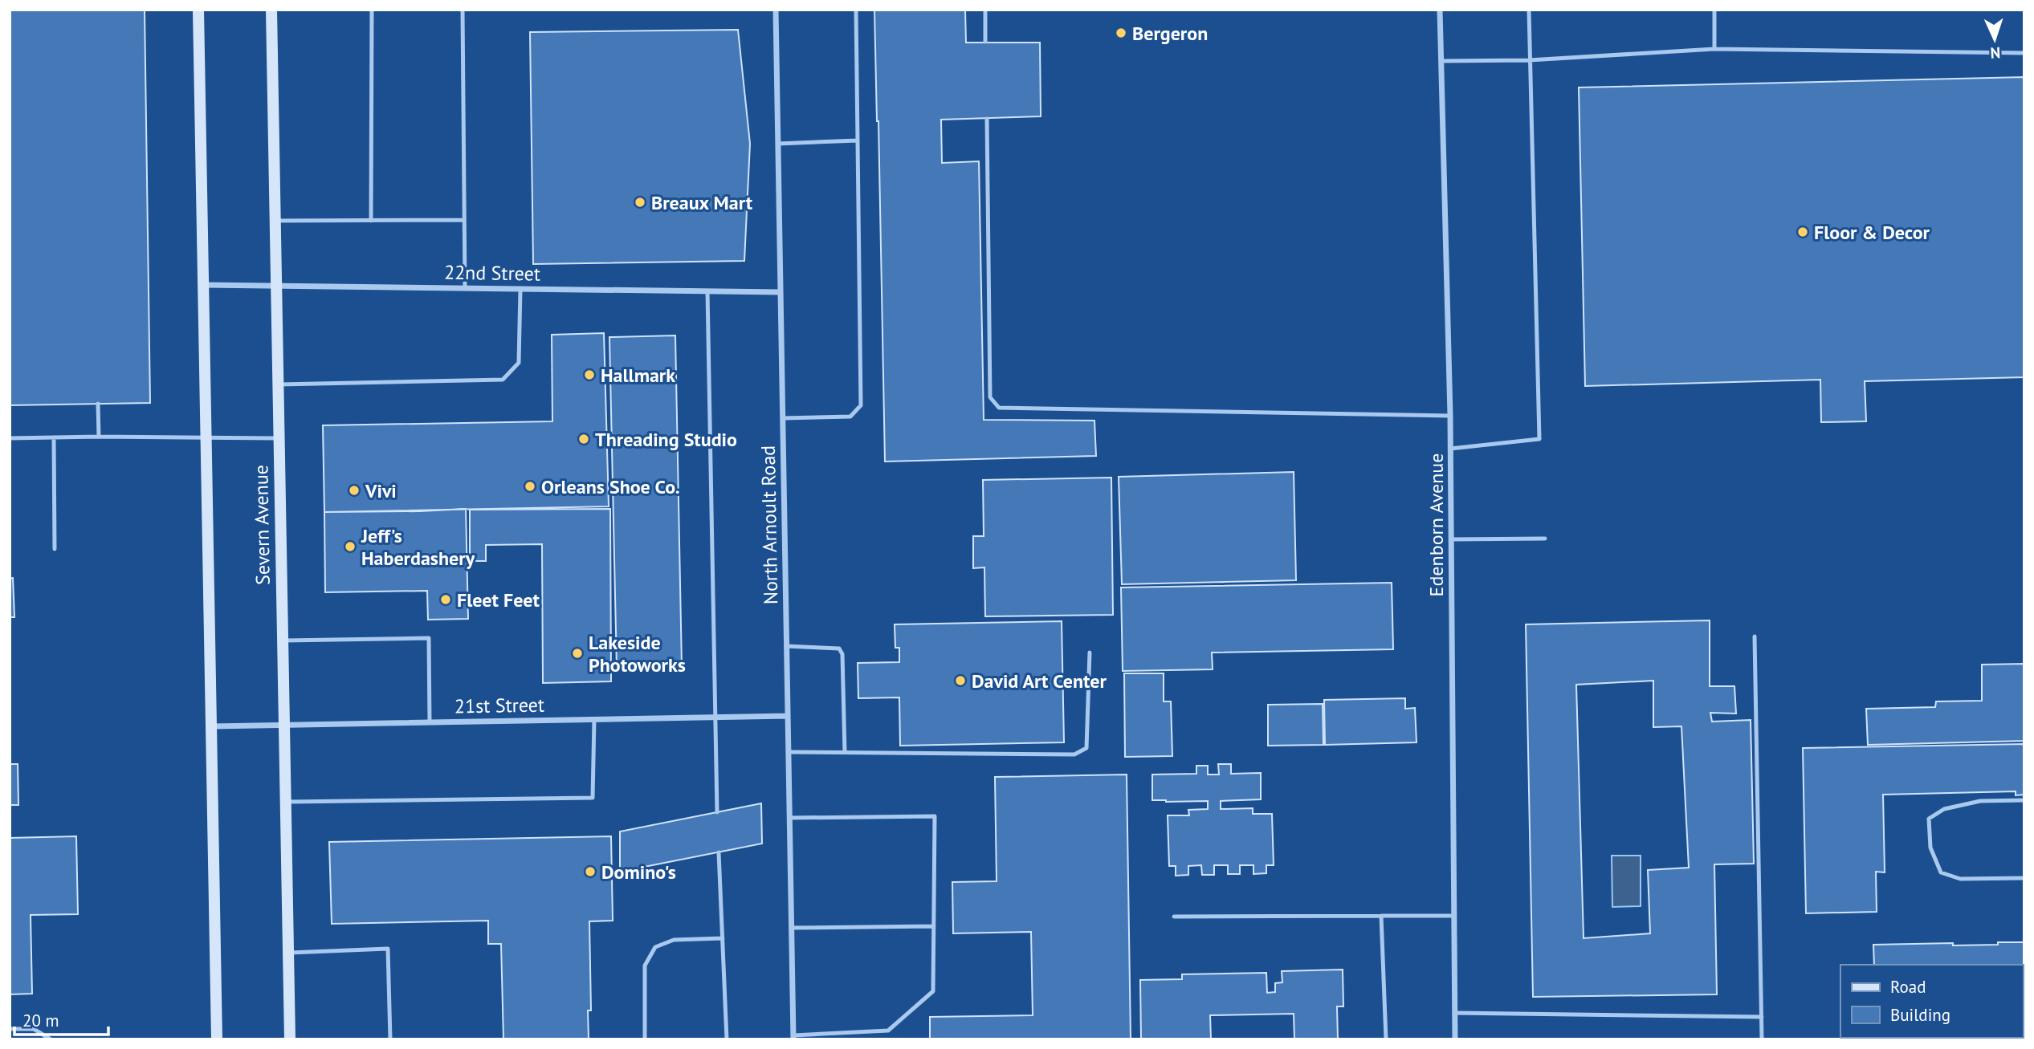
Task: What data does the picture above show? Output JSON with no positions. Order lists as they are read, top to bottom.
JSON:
{
  "streets": {
    "street": [
      "22nd Street",
      "Severn Avenue",
      "North Arnoult Road",
      "Edenborn Avenue",
      "21st Street"
    ]
  },
  "crossings": [
    ["22nd Street", "Severn Avenue"],
    ["22nd Street", "North Arnoult Road"],
    ["Severn Avenue", "21st Street"],
    ["North Arnoult Road", "21st Street"]
  ],
  "places": [
    "Bergeron",
    "Breaux Mart",
    "Floor & Decor",
    "Hallmark",
    "Threading Studio",
    "Orleans Shoe Co.",
    "Vivi",
    "Jeff's Haberdashery",
    "Fleet Feet",
    "Lakeside Photoworks",
    "David Art Center",
    "Domino's"
  ],
  "legend": ["Road", "Building"],
  "scale_bar": "20 m",
  "north": "bottom"
}
